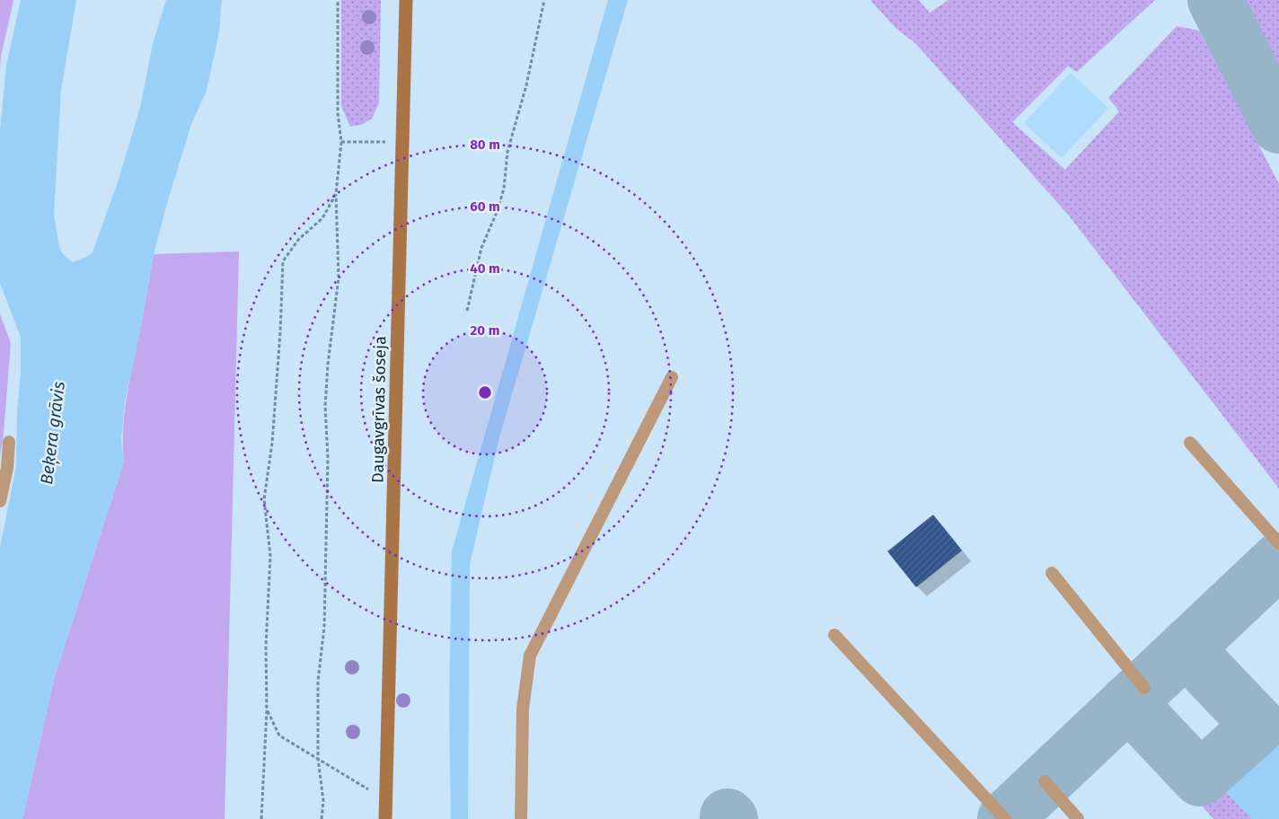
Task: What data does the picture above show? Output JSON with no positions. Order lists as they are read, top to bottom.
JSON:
{
  "streets": {
    "main road": ["Daugavgrīvas šoseja"]
  },
  "water": ["Beķera grāvis"],
  "rings": [
    "80 m",
    "60 m",
    "40 m",
    "20 m"
  ]
}
